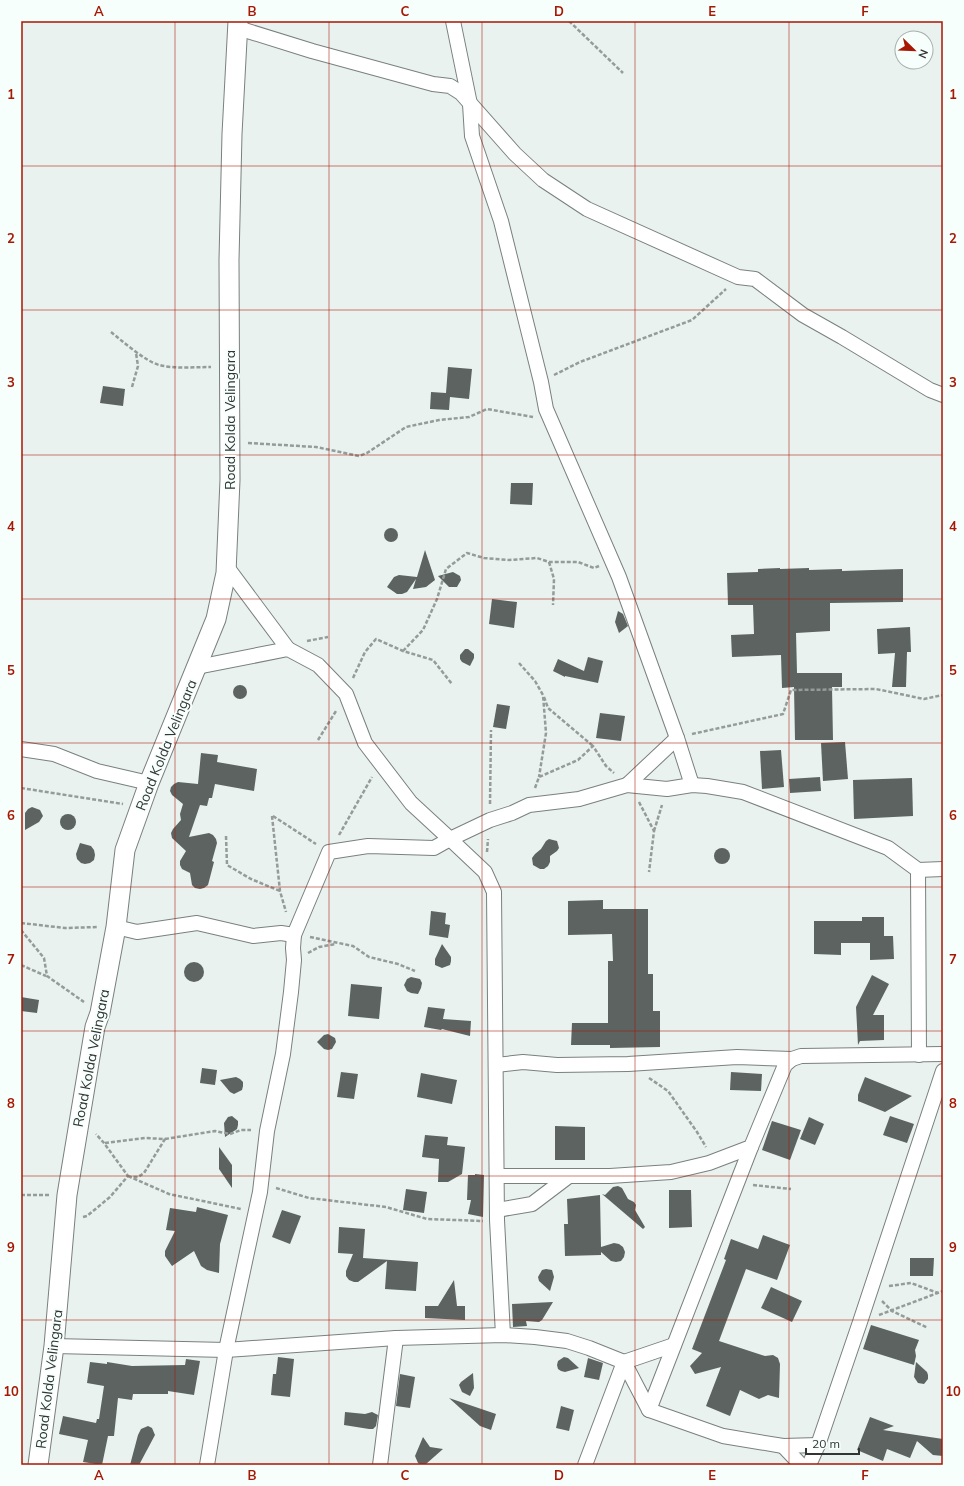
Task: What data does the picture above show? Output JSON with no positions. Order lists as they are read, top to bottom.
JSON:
{
  "streets": {
    "main road": ["Road Kolda Velingara"]
  },
  "scale_bar": "20 m",
  "north": "bottom right",
  "grid": {
    "columns": [
      "A",
      "B",
      "C",
      "D",
      "E",
      "F"
    ],
    "rows": [
      "1",
      "2",
      "3",
      "4",
      "5",
      "6",
      "7",
      "8",
      "9",
      "10"
    ]
  }
}
